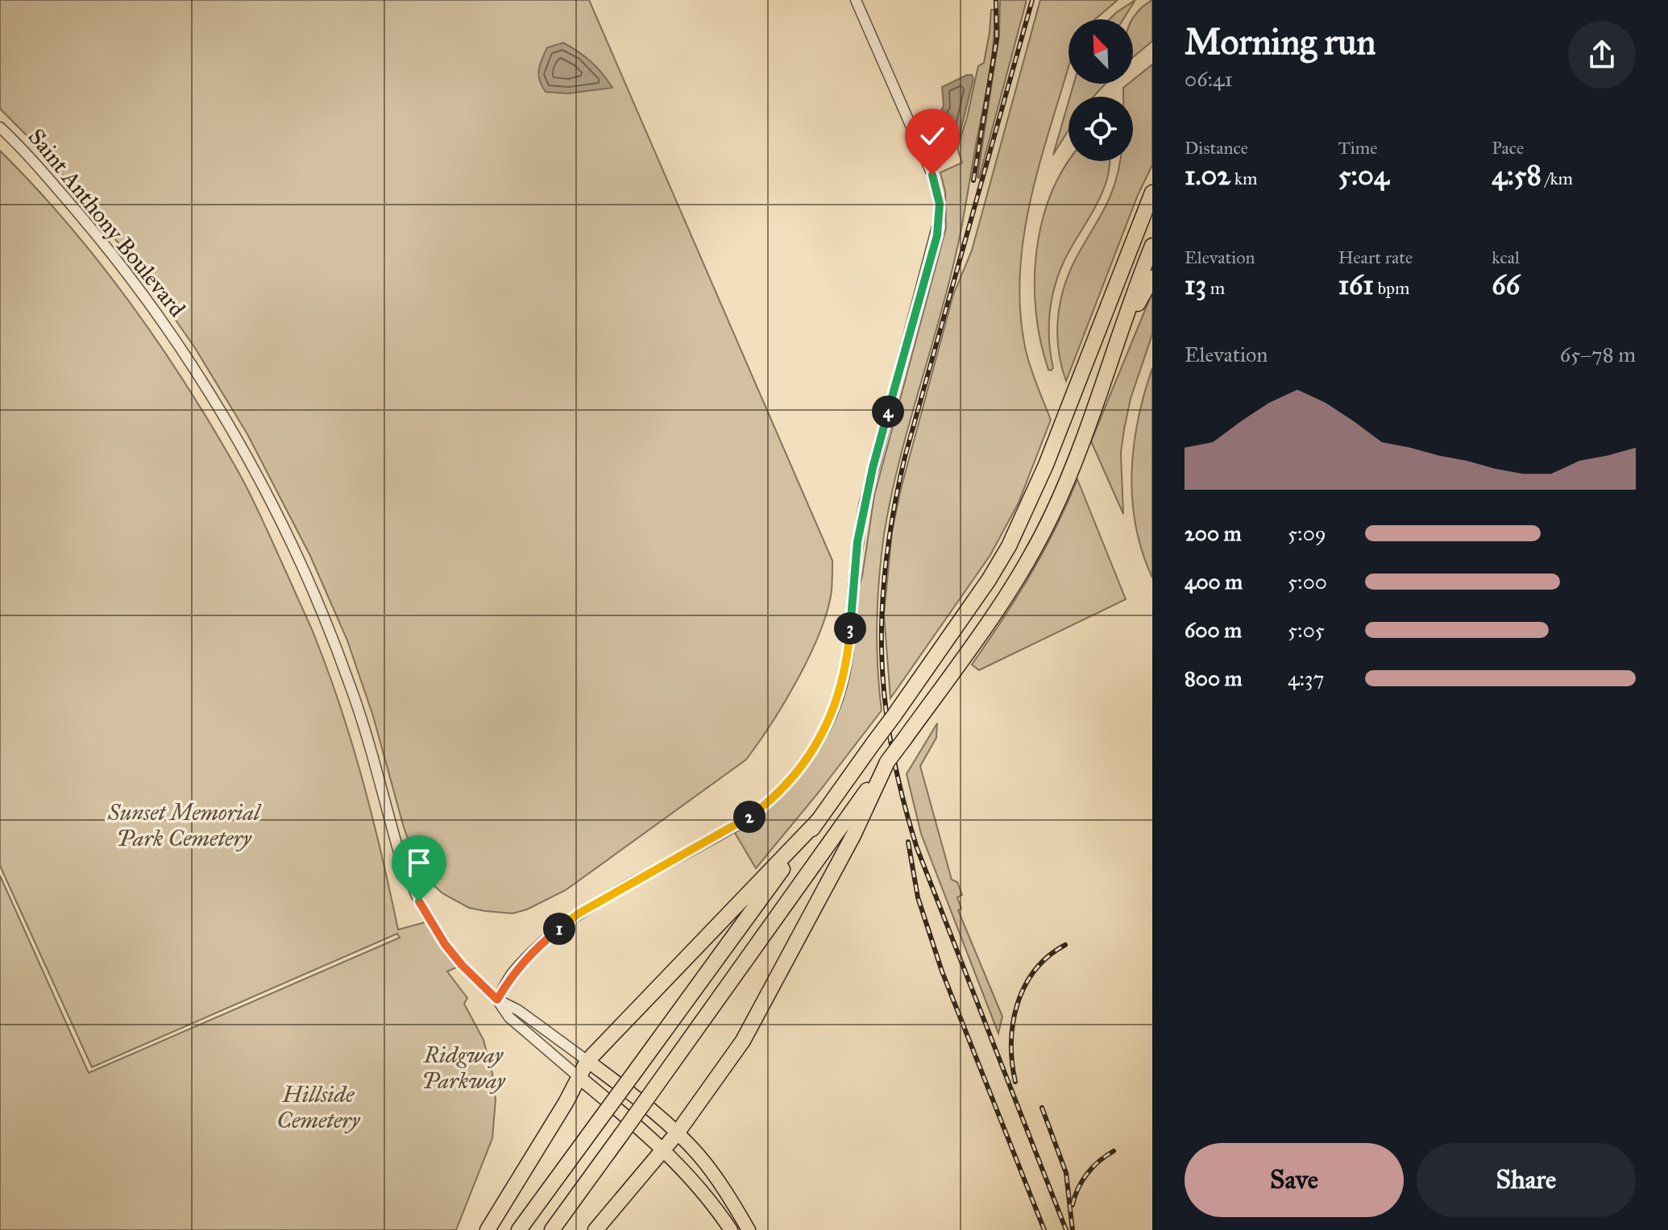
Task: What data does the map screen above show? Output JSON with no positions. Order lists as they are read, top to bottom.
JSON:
{
  "streets": {
    "main road": ["Saint Anthony Boulevard"]
  },
  "parks": ["Sunset Memorial Park Cemetery", "Ridgway Parkway", "Hillside Cemetery"],
  "north": "top left",
  "page": {
    "heading": ["Morning run", "06:41"],
    "stats": [
      ["Distance", "1.02 km"],
      ["Time", "5:04"],
      ["Pace", "4:58 /km"],
      ["Elevation", "13 m"],
      ["Heart rate", "161 bpm"],
      ["kcal", "66"]
    ],
    "chart": ["Elevation", "65–78 m"],
    "pins": [
      "4",
      "3",
      "2",
      "1"
    ],
    "list": [
      {
        "name": "200 m",
        "note": "5:09"
      },
      {
        "name": "400 m",
        "note": "5:00"
      },
      {
        "name": "600 m",
        "note": "5:05"
      },
      {
        "name": "800 m",
        "note": "4:37"
      }
    ],
    "buttons": ["Save", "Share"]
  }
}
